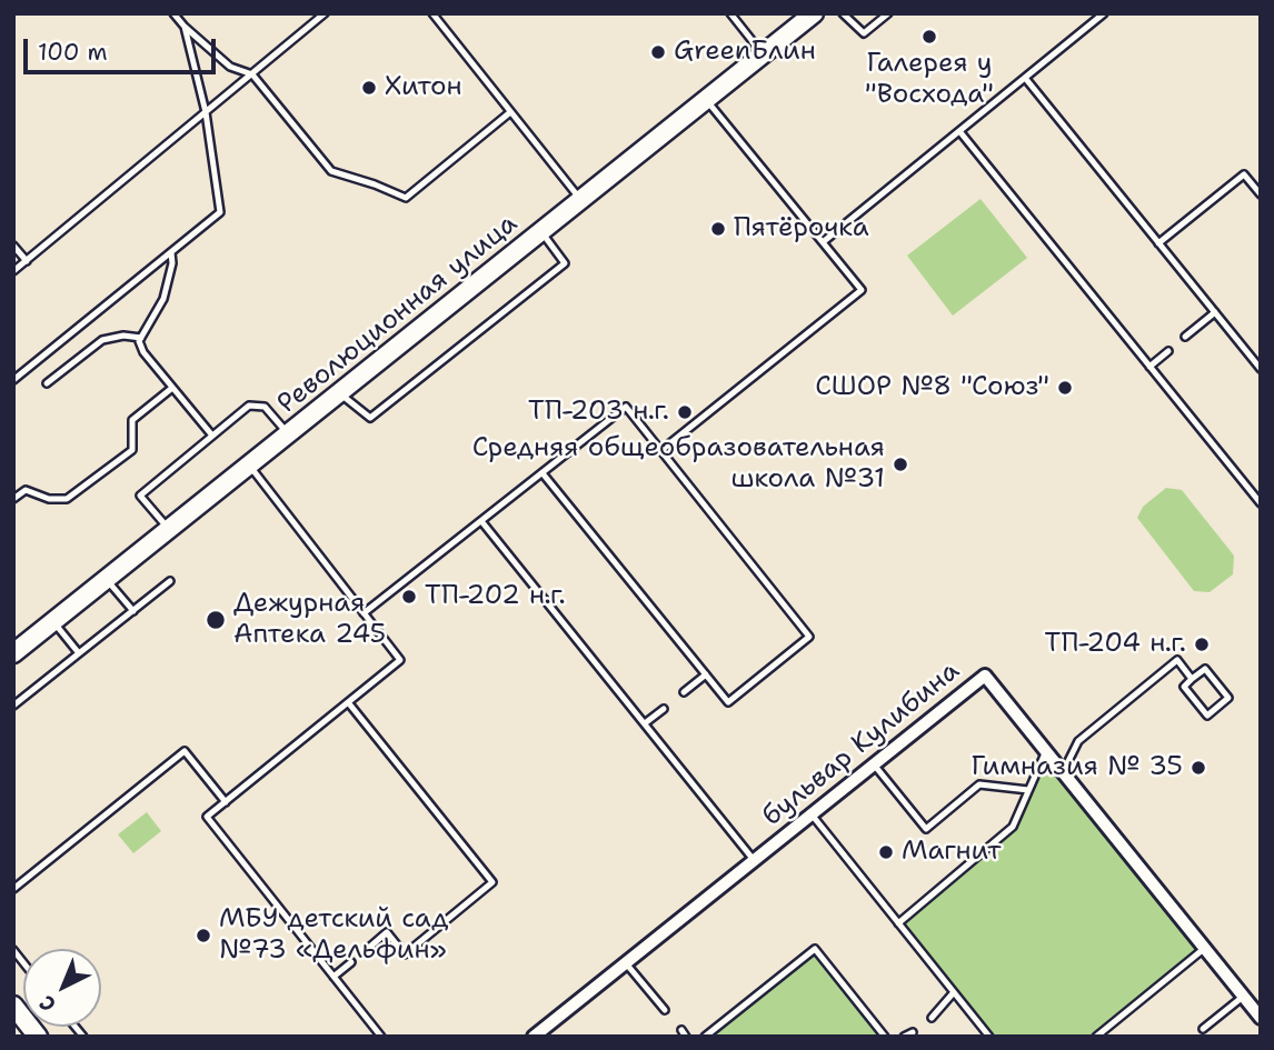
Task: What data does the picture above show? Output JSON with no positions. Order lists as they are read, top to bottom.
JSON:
{
  "streets": {
    "main road": ["Революционная улица"],
    "street": ["бульвар Кулибина"]
  },
  "places": [
    "Галерея у \"Восхода\"",
    "GreenБлин",
    "Хитон",
    "Пятёрочка",
    "СШОР №8 \"Союз\"",
    "ТП-203 н.г.",
    "Средняя общеобразовательная школа №31",
    "ТП-202 н.г.",
    "Дежурная Аптека 245",
    "ТП-204 н.г.",
    "Гимназия № 35",
    "Магнит",
    "МБУ детский сад №73 «Дельфин»"
  ],
  "scale_bar": "100 m",
  "north": "bottom left"
}
